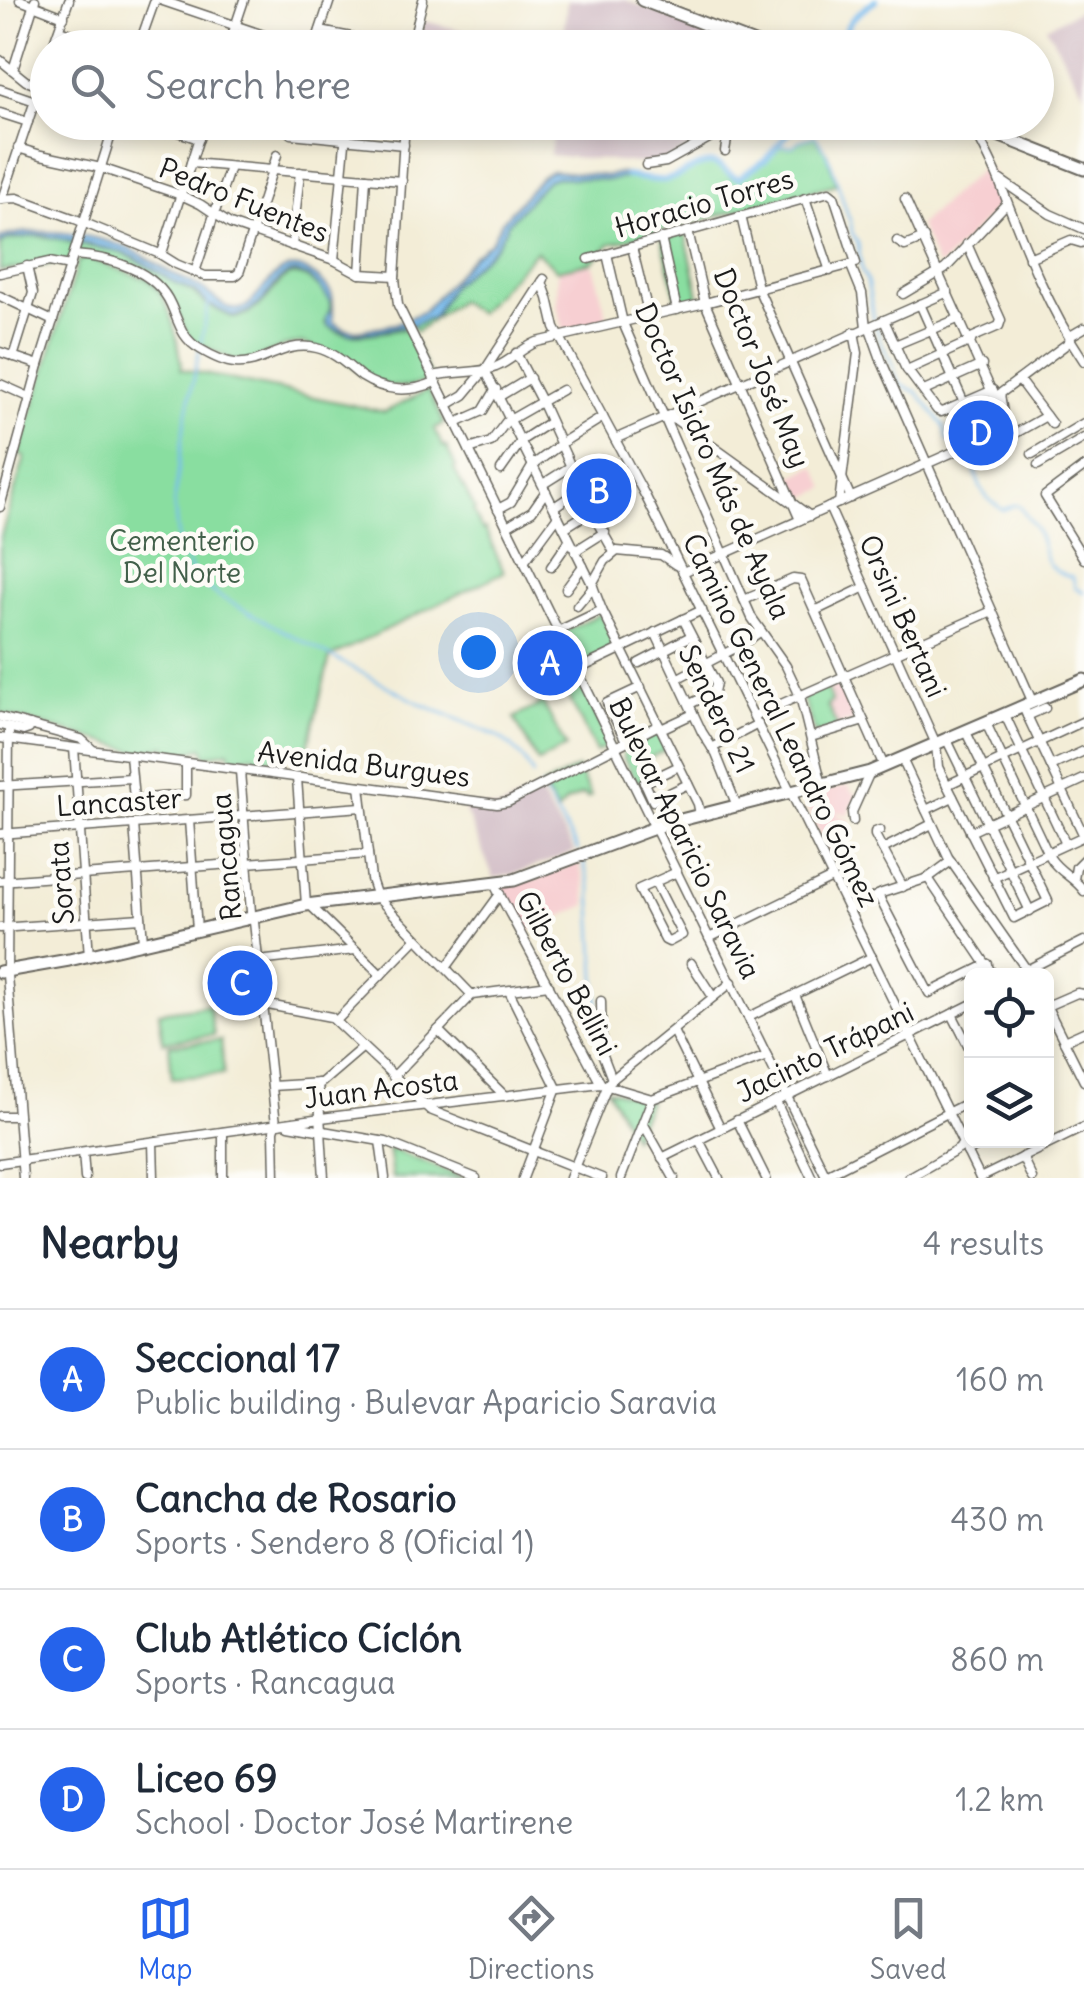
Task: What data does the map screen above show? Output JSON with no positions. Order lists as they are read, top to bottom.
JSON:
{
  "streets": {
    "street": [
      "Pedro Fuentes",
      "Horacio Torres",
      "Doctor José May",
      "Doctor Isidro Más de Ayala",
      "Orsini Bertani",
      "Sendero 21",
      "Camino General Leandro Gómez",
      "Avenida Burgues",
      "Lancaster",
      "Bulevar Aparicio Saravia",
      "Rancagua",
      "Sorata",
      "Gilberto Bellini",
      "Jacinto Trápani",
      "Juan Acosta"
    ]
  },
  "crossings": [
    ["Pedro Fuentes", "Bulevar Aparicio Saravia"],
    ["Horacio Torres", "Doctor José May"],
    ["Horacio Torres", "Doctor Isidro Más de Ayala"],
    ["Sendero 21", "Avenida Burgues"],
    ["Camino General Leandro Gómez", "Jacinto Trápani"],
    ["Avenida Burgues", "Bulevar Aparicio Saravia"],
    ["Avenida Burgues", "Rancagua"],
    ["Avenida Burgues", "Sorata"],
    ["Lancaster", "Rancagua"],
    ["Lancaster", "Sorata"],
    ["Bulevar Aparicio Saravia", "Jacinto Trápani"],
    ["Rancagua", "Juan Acosta"],
    ["Gilberto Bellini", "Juan Acosta"]
  ],
  "parks": ["Cementerio Del Norte"],
  "page": {
    "search": "Search here",
    "pins": [
      "D",
      "B",
      "A",
      "C"
    ],
    "heading": ["Nearby", "4 results"],
    "list": [
      {
        "mark": "A",
        "name": "Seccional 17",
        "note": "Public building · Bulevar Aparicio Saravia",
        "value": "160 m"
      },
      {
        "mark": "B",
        "name": "Cancha de Rosario",
        "note": "Sports · Sendero 8 (Oficial 1)",
        "value": "430 m"
      },
      {
        "mark": "C",
        "name": "Club Atlético Cíclón",
        "note": "Sports · Rancagua",
        "value": "860 m"
      },
      {
        "mark": "D",
        "name": "Liceo 69",
        "note": "School · Doctor José Martirene",
        "value": "1.2 km"
      }
    ],
    "nav": ["Map", "Directions", "Saved"]
  }
}
